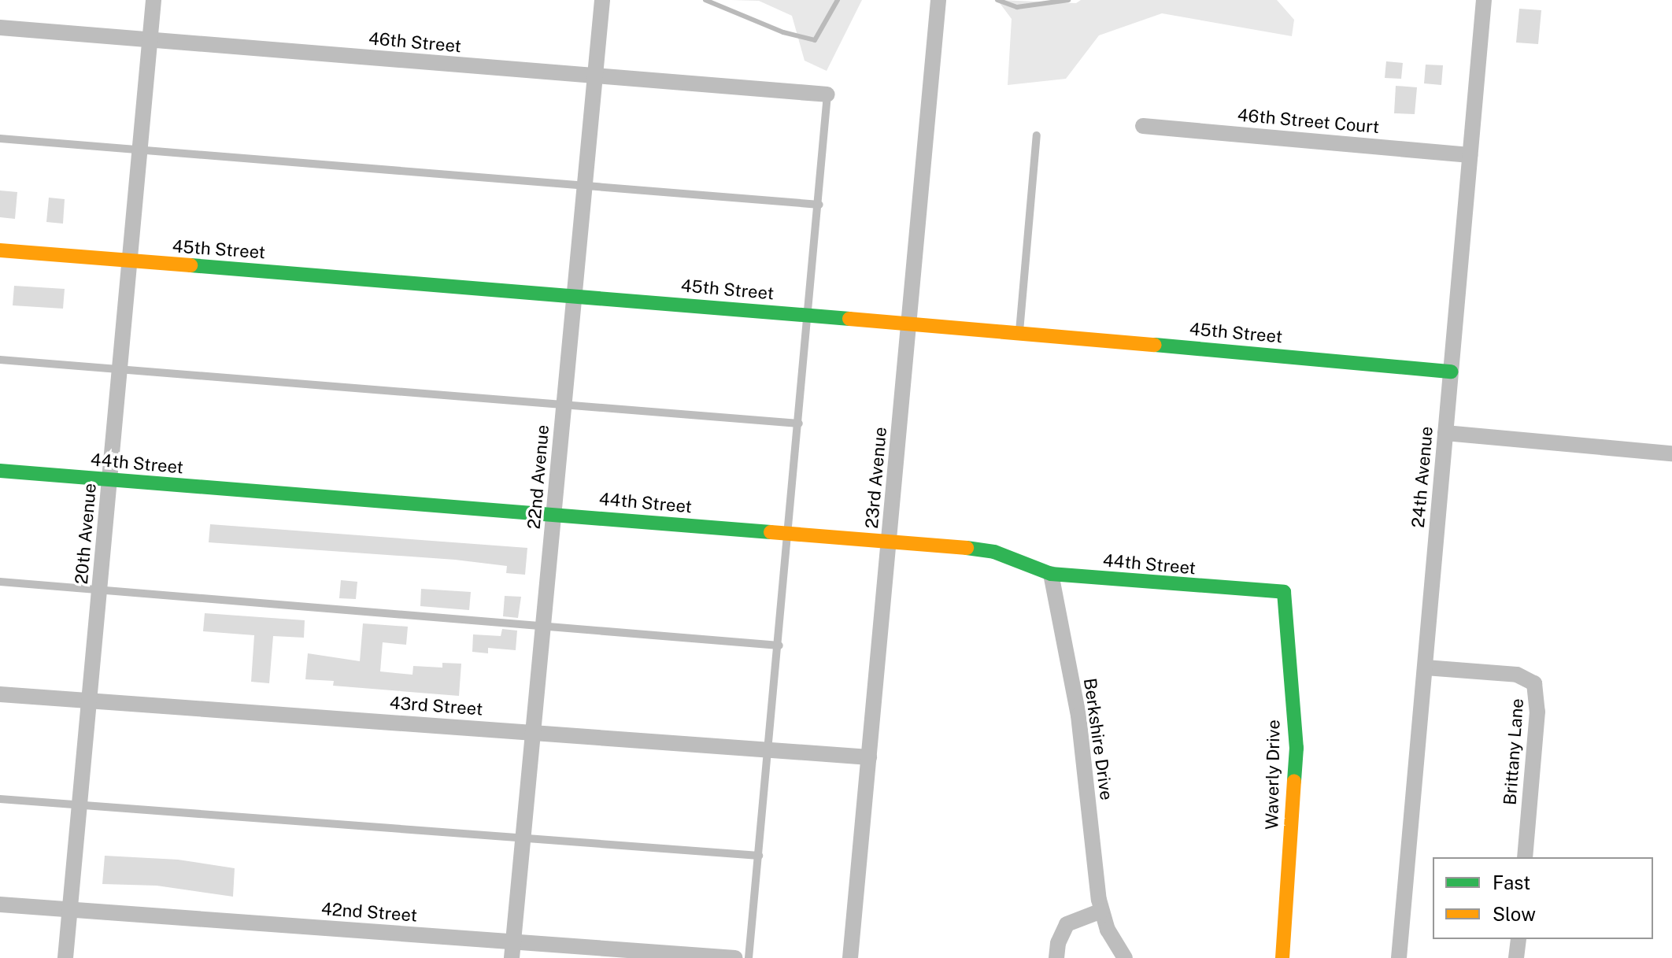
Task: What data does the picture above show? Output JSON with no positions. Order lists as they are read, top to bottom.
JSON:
{
  "streets": {
    "street": [
      "46th Street",
      "46th Street Court",
      "45th Street",
      "44th Street",
      "22nd Avenue",
      "24th Avenue",
      "23rd Avenue",
      "20th Avenue",
      "43rd Street",
      "Berkshire Drive",
      "Brittany Lane",
      "Waverly Drive",
      "42nd Street"
    ]
  },
  "crossings": [
    ["46th Street", "22nd Avenue"],
    ["46th Street", "20th Avenue"],
    ["46th Street Court", "24th Avenue"],
    ["45th Street", "22nd Avenue"],
    ["45th Street", "24th Avenue"],
    ["45th Street", "23rd Avenue"],
    ["45th Street", "20th Avenue"],
    ["44th Street", "22nd Avenue"],
    ["44th Street", "23rd Avenue"],
    ["44th Street", "20th Avenue"],
    ["44th Street", "Berkshire Drive"],
    ["44th Street", "Waverly Drive"],
    ["22nd Avenue", "43rd Street"],
    ["22nd Avenue", "42nd Street"],
    ["24th Avenue", "Brittany Lane"],
    ["23rd Avenue", "43rd Street"],
    ["20th Avenue", "43rd Street"],
    ["20th Avenue", "42nd Street"]
  ],
  "legend": ["Fast", "Slow"]
}
